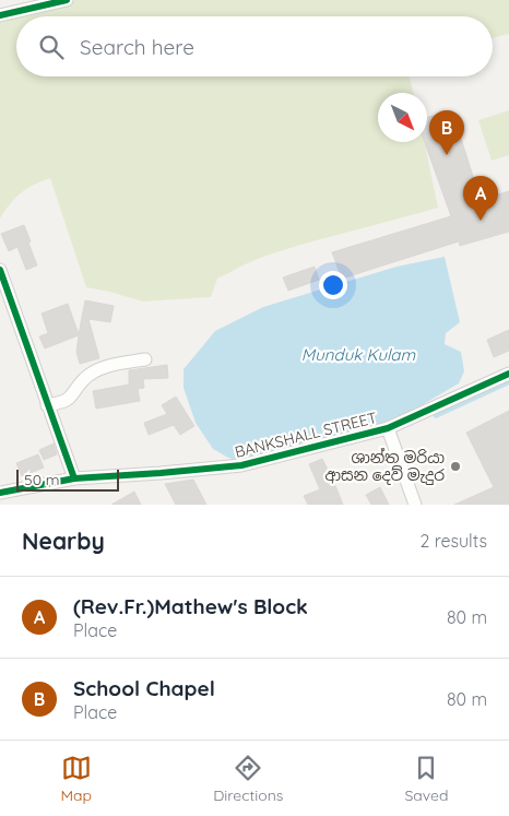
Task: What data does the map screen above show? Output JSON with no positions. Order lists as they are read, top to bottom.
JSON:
{
  "streets": {
    "street": ["BANKSHALL STREET"]
  },
  "water": ["Munduk Kulam"],
  "places": ["ශාන්ත මරියා ආසන දෙව් මැදුර"],
  "scale_bar": "50 m",
  "north": "bottom right",
  "page": {
    "search": "Search here",
    "pins": ["B", "A"],
    "scale": "50 m",
    "heading": ["Nearby", "2 results"],
    "list": [
      {
        "mark": "A",
        "name": "(Rev.Fr.)Mathew's Block",
        "note": "Place",
        "value": "80 m"
      },
      {
        "mark": "B",
        "name": "School Chapel",
        "note": "Place",
        "value": "80 m"
      }
    ],
    "nav": ["Map", "Directions", "Saved"]
  }
}
